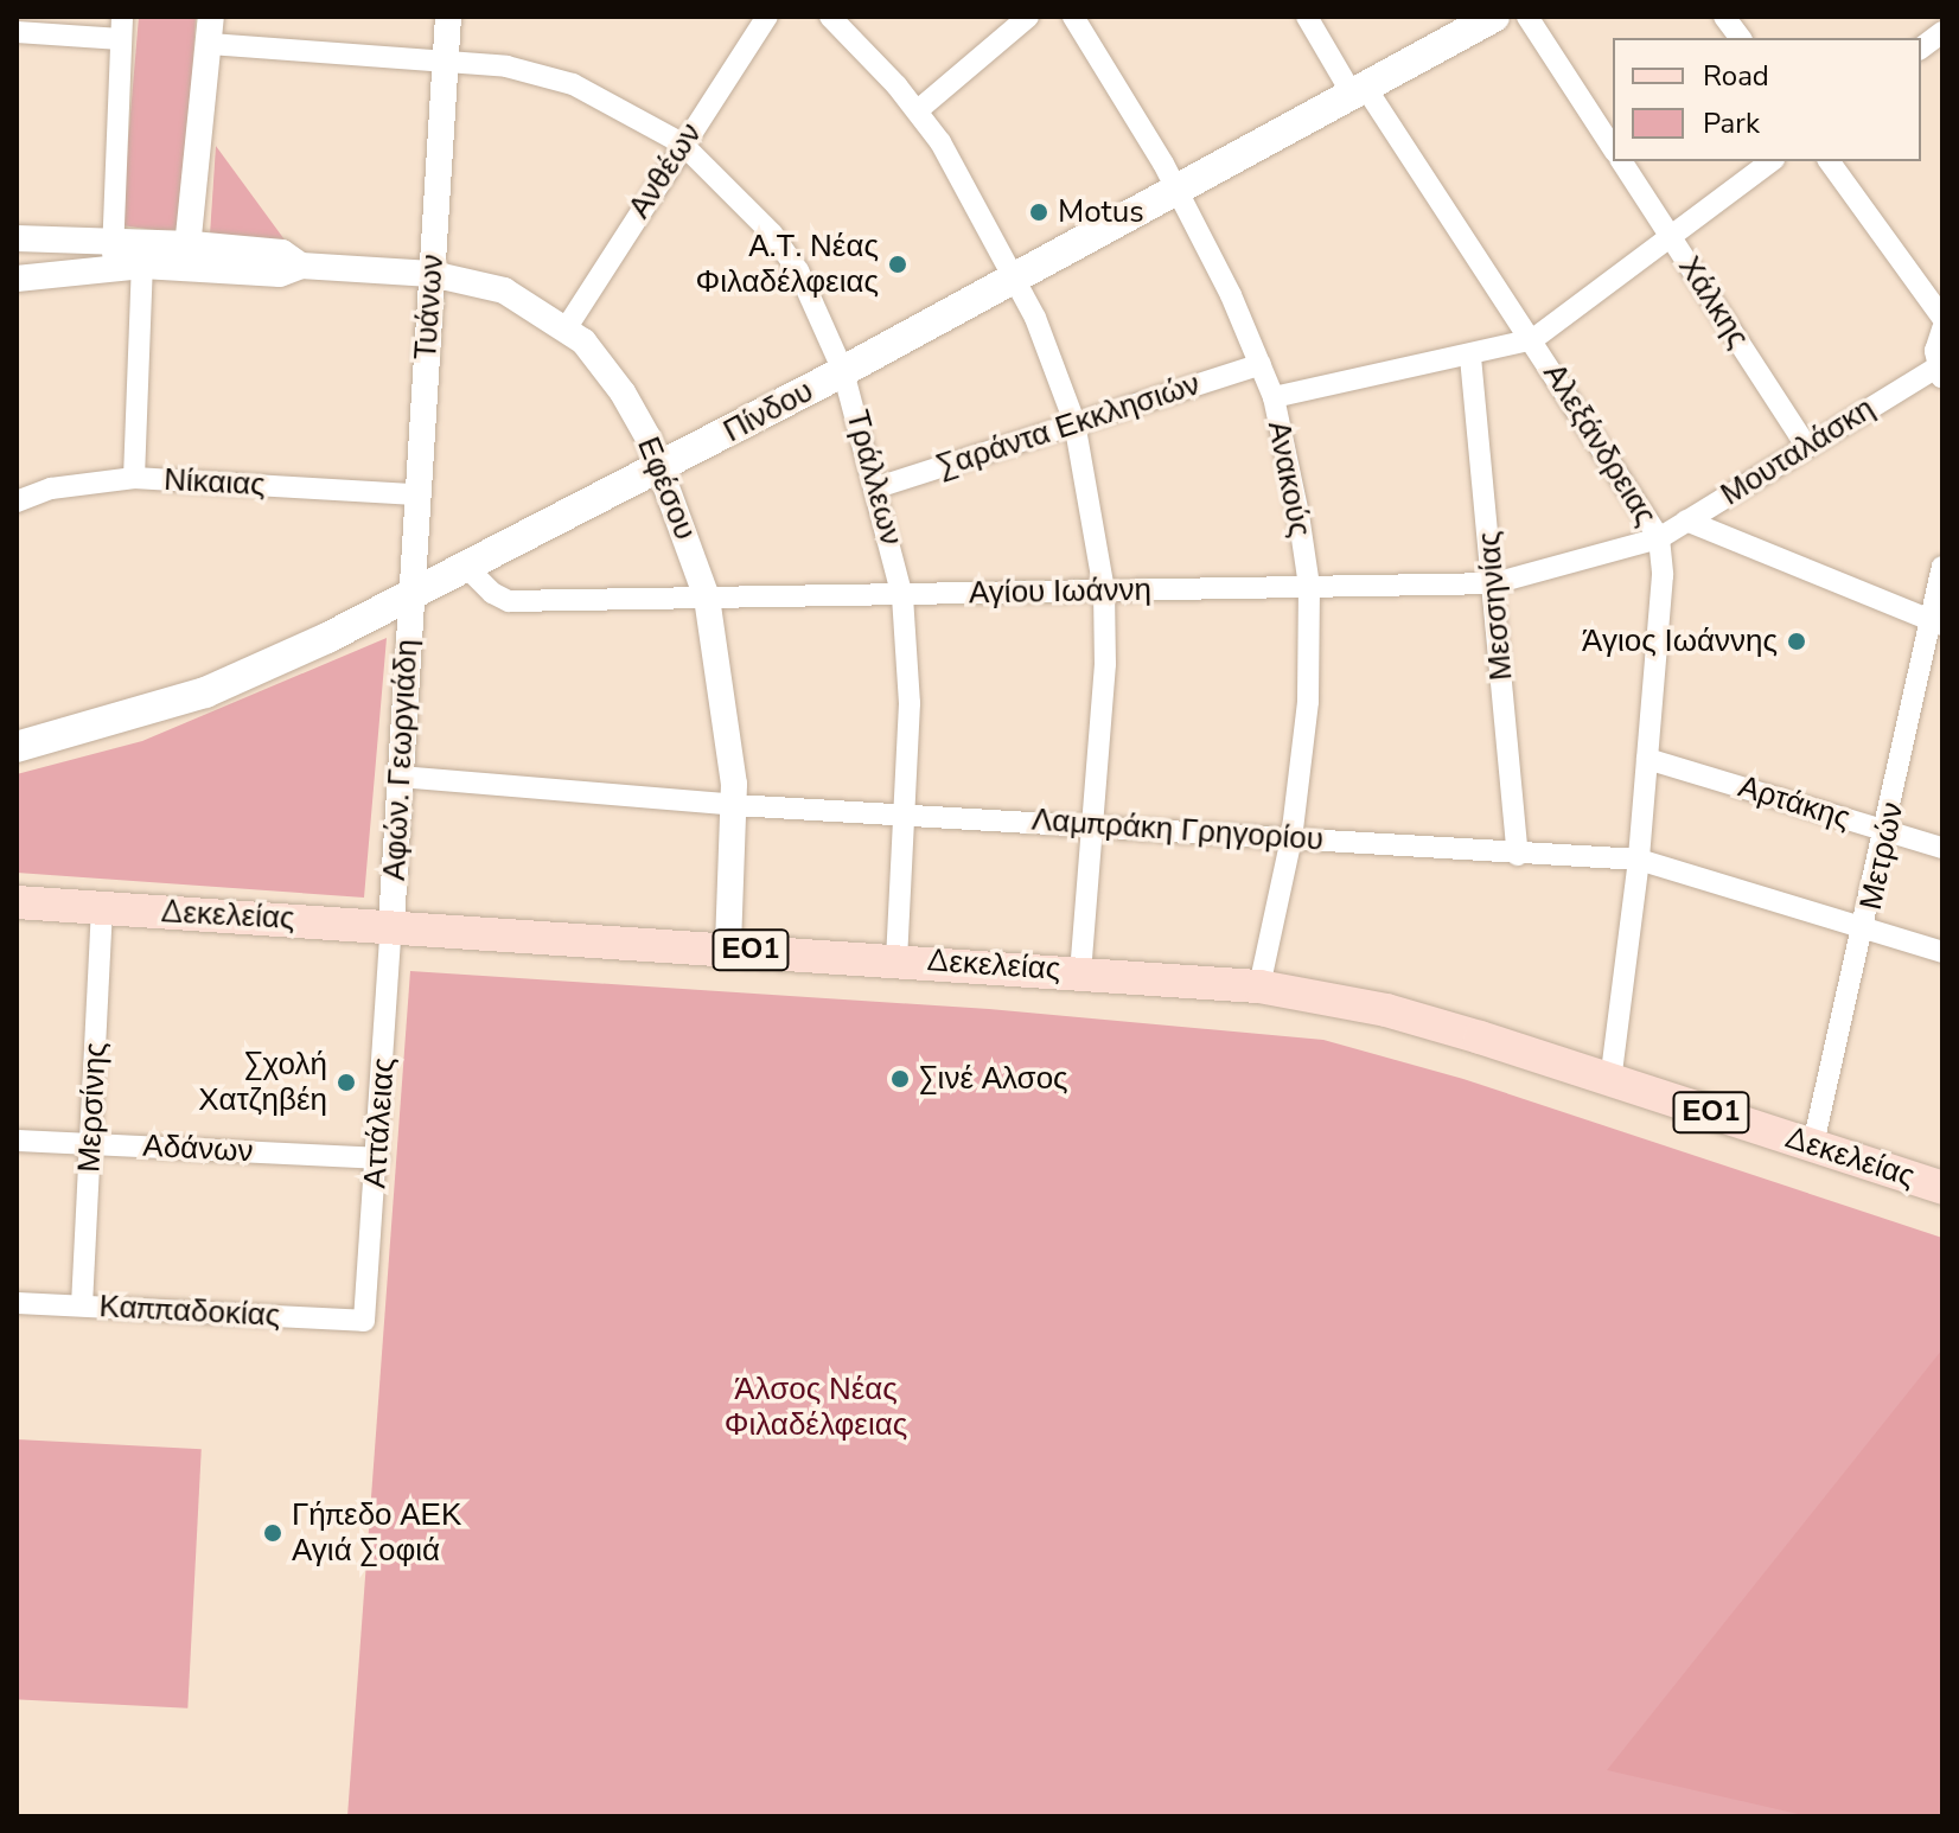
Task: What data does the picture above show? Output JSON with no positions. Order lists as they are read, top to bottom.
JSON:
{
  "streets": {
    "main road": ["Πίνδου", "Δεκελείας", "ΕΟ1"],
    "street": [
      "Ανθέων",
      "Χάλκης",
      "Τυάνων",
      "Σαράντα Εκκλησιών",
      "Αλεξάνδρειας",
      "Μουταλάσκη",
      "Τράλλεων",
      "Ανακούς",
      "Νίκαιας",
      "Εφέσου",
      "Αγίου Ιωάννη",
      "Μεσσηνίας",
      "Αφών. Γεωργιάδη",
      "Αρτάκης",
      "Λαμπράκη Γρηγορίου",
      "Μετρών",
      "Μερσίνης",
      "Αττάλειας",
      "Αδάνων",
      "Καππαδοκίας"
    ]
  },
  "crossings": [
    ["Ανθέων", "Τράλλεων"],
    ["Ανθέων", "Εφέσου"],
    ["Χάλκης", "Μουταλάσκη"],
    ["Τυάνων", "Πίνδου"],
    ["Τυάνων", "Τράλλεων"],
    ["Τυάνων", "Νίκαιας"],
    ["Τυάνων", "Εφέσου"],
    ["Τυάνων", "Αφών. Γεωργιάδη"],
    ["Πίνδου", "Αλεξάνδρειας"],
    ["Πίνδου", "Τράλλεων"],
    ["Πίνδου", "Ανακούς"],
    ["Πίνδου", "Εφέσου"],
    ["Πίνδου", "Αγίου Ιωάννη"],
    ["Πίνδου", "Αφών. Γεωργιάδη"],
    ["Σαράντα Εκκλησιών", "Τράλλεων"],
    ["Σαράντα Εκκλησιών", "Ανακούς"],
    ["Αλεξάνδρειας", "Μουταλάσκη"],
    ["Αλεξάνδρειας", "Αγίου Ιωάννη"],
    ["Αλεξάνδρειας", "Αρτάκης"],
    ["Αλεξάνδρειας", "Λαμπράκη Γρηγορίου"],
    ["Αλεξάνδρειας", "Δεκελείας"],
    ["Μουταλάσκη", "Αγίου Ιωάννη"],
    ["Τράλλεων", "Αγίου Ιωάννη"],
    ["Τράλλεων", "Λαμπράκη Γρηγορίου"],
    ["Τράλλεων", "Δεκελείας"],
    ["Ανακούς", "Αγίου Ιωάννη"],
    ["Ανακούς", "Λαμπράκη Γρηγορίου"],
    ["Ανακούς", "Δεκελείας"],
    ["Εφέσου", "Αγίου Ιωάννη"],
    ["Εφέσου", "Λαμπράκη Γρηγορίου"],
    ["Εφέσου", "Δεκελείας"],
    ["Αγίου Ιωάννη", "Μεσσηνίας"],
    ["Μεσσηνίας", "Λαμπράκη Γρηγορίου"],
    ["Αφών. Γεωργιάδη", "Λαμπράκη Γρηγορίου"],
    ["Αφών. Γεωργιάδη", "Δεκελείας"],
    ["Αφών. Γεωργιάδη", "Αττάλειας"],
    ["Αρτάκης", "Μετρών"],
    ["Λαμπράκη Γρηγορίου", "Μετρών"],
    ["Μετρών", "Δεκελείας"],
    ["Δεκελείας", "Μερσίνης"],
    ["Δεκελείας", "Αττάλειας"],
    ["Μερσίνης", "Αδάνων"],
    ["Μερσίνης", "Καππαδοκίας"],
    ["Αττάλειας", "Αδάνων"],
    ["Αττάλειας", "Καππαδοκίας"]
  ],
  "parks": ["Άλσος Νέας Φιλαδέλφειας"],
  "places": [
    "Motus",
    "Α.Τ. Νέας Φιλαδέλφειας",
    "Άγιος Ιωάννης",
    "Σινέ Αλσος",
    "Σχολή Χατζηβέη",
    "Γήπεδο ΑΕΚ Αγιά Σοφιά"
  ],
  "legend": ["Road", "Park"]
}
